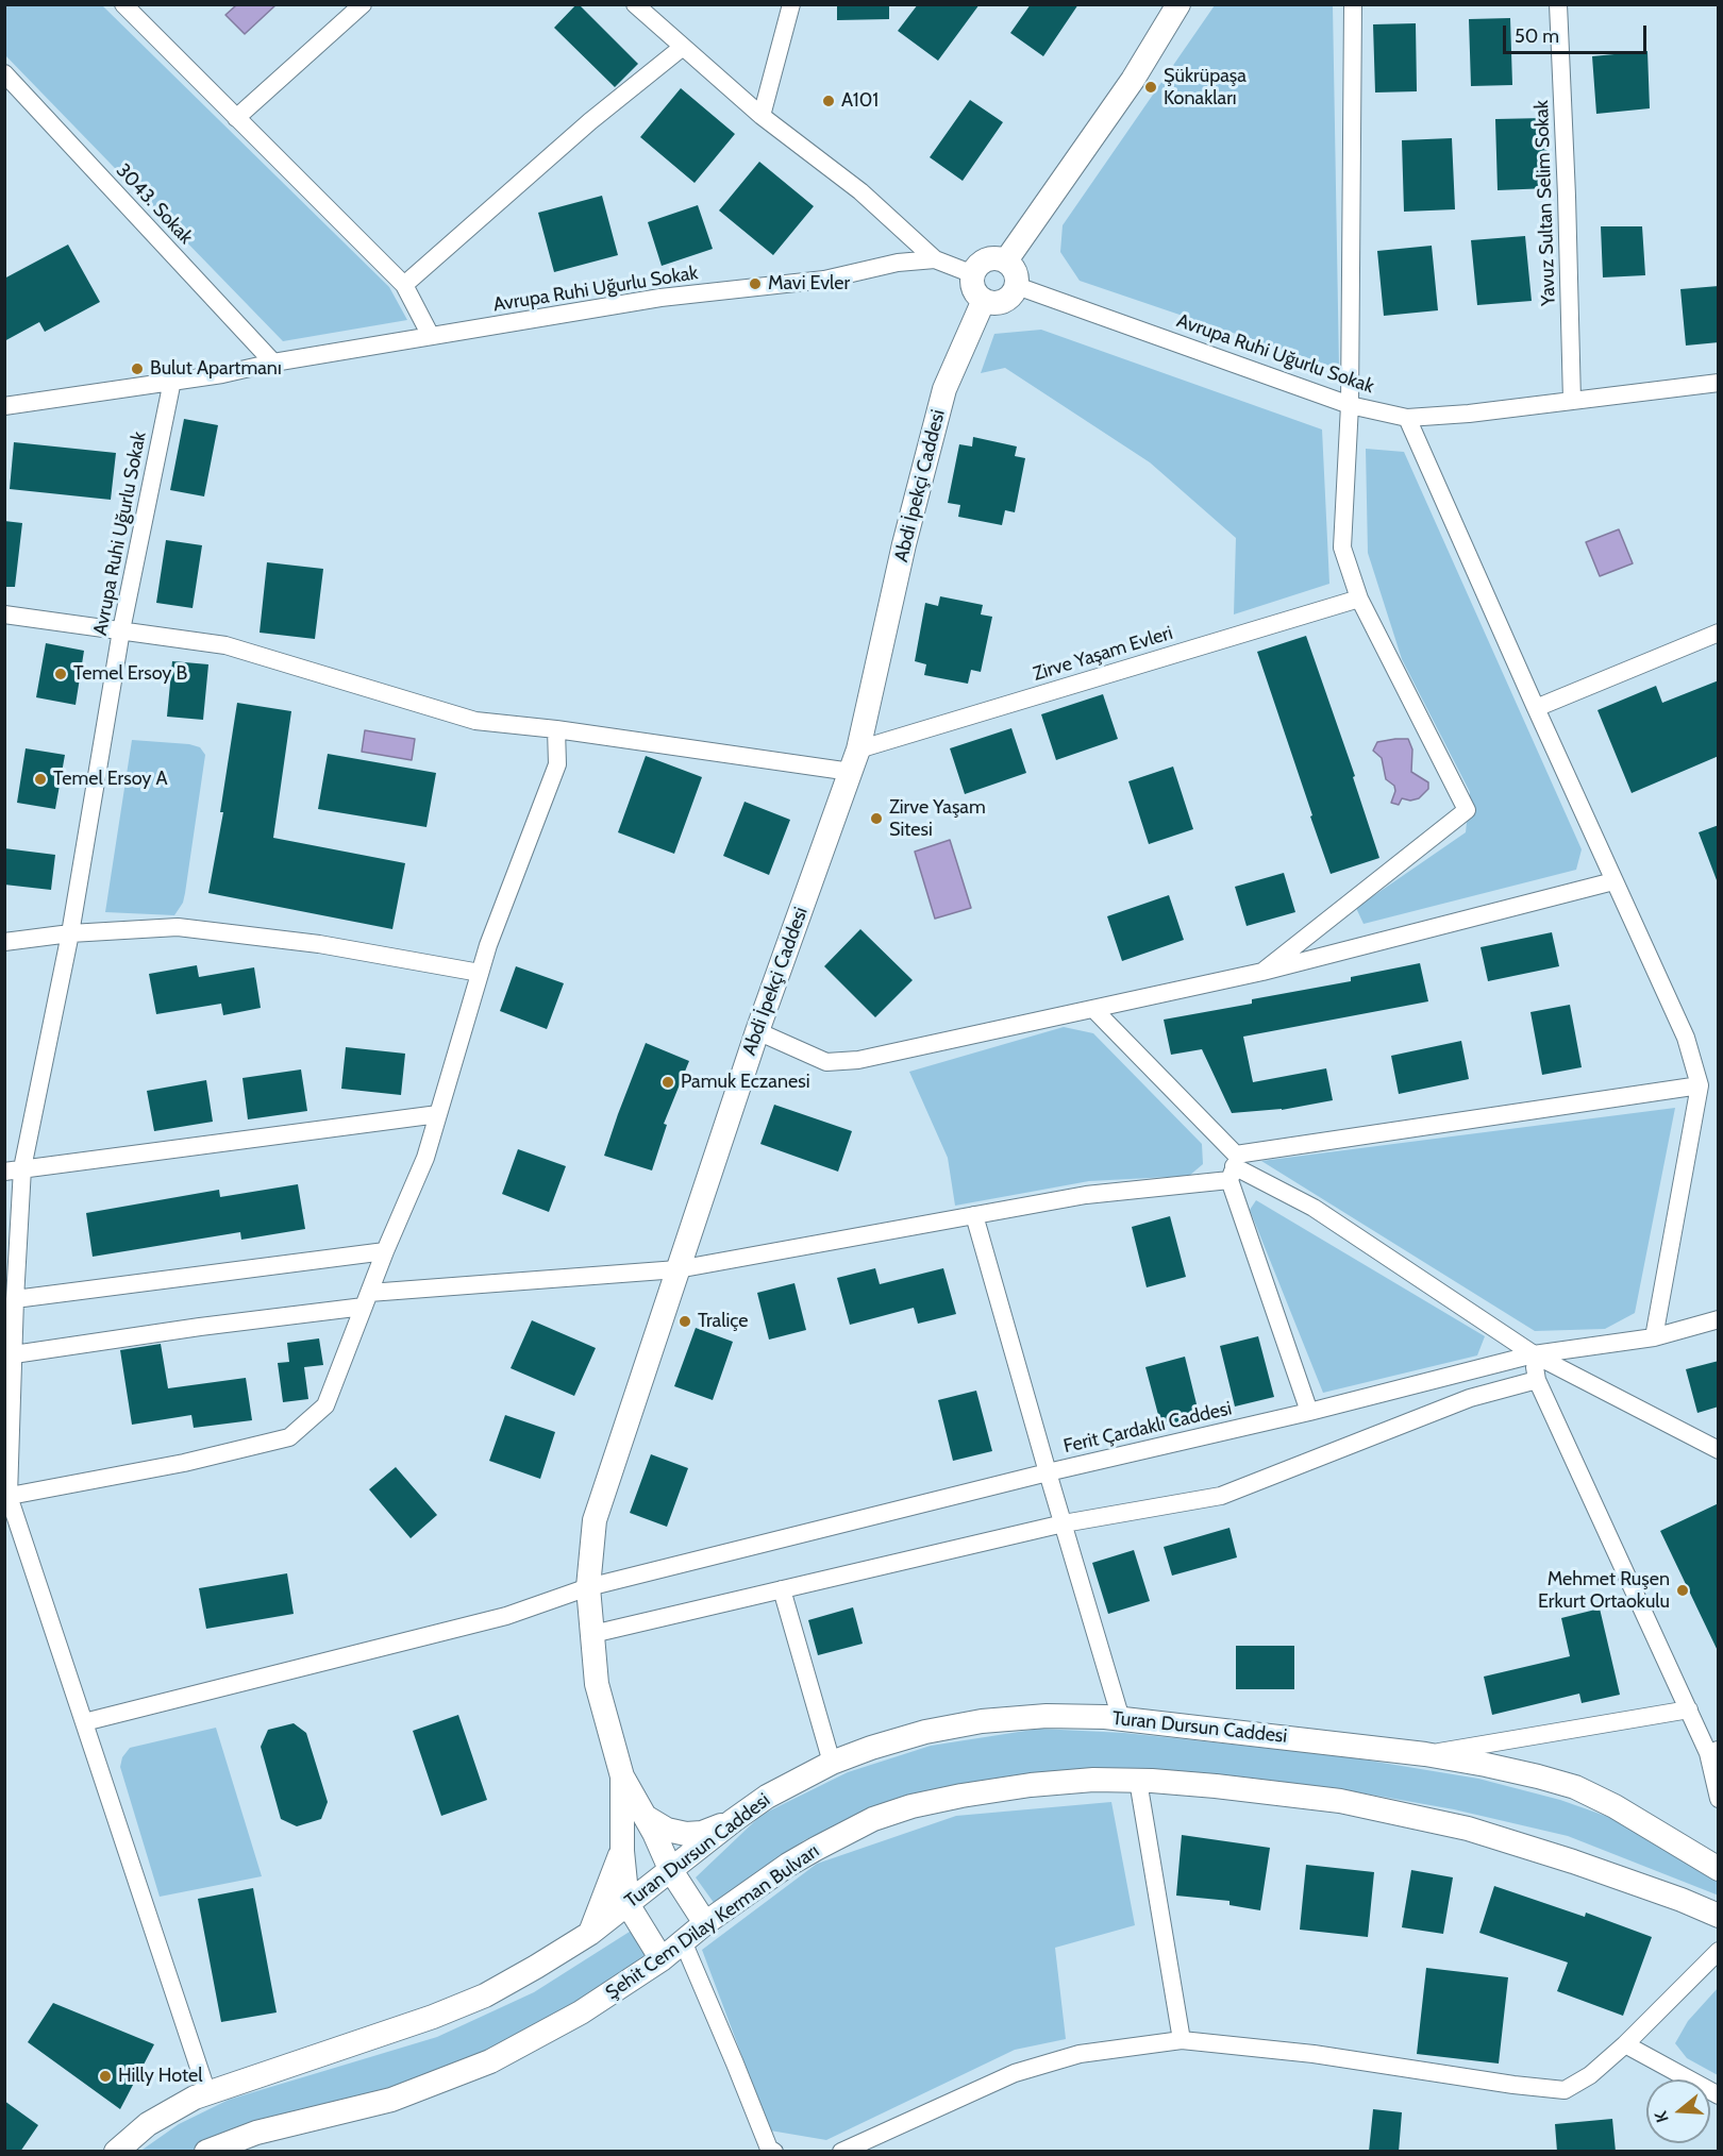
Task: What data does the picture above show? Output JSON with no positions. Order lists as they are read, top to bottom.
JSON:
{
  "streets": {
    "main road": ["Abdi İpekçi Caddesi", "Turan Dursun Caddesi", "Şehit Cem Dilay Kerman Bulvarı"],
    "street": [
      "Yavuz Sultan Selim Sokak",
      "3043. Sokak",
      "Avrupa Ruhi Uğurlu Sokak",
      "Zirve Yaşam Evleri",
      "Ferit Çardaklı Caddesi"
    ]
  },
  "crossings": [
    ["Yavuz Sultan Selim Sokak", "Avrupa Ruhi Uğurlu Sokak"],
    ["3043. Sokak", "Avrupa Ruhi Uğurlu Sokak"],
    ["Avrupa Ruhi Uğurlu Sokak", "Abdi İpekçi Caddesi"],
    ["Abdi İpekçi Caddesi", "Zirve Yaşam Evleri"],
    ["Abdi İpekçi Caddesi", "Ferit Çardaklı Caddesi"]
  ],
  "places": [
    "Şükrüpaşa Konakları",
    "A101",
    "Mavi Evler",
    "Bulut Apartmanı",
    "Temel Ersoy B",
    "Temel Ersoy A",
    "Zirve Yaşam Sitesi",
    "Pamuk Eczanesi",
    "Traliçe",
    "Mehmet Ruşen Erkurt Ortaokulu",
    "Hilly Hotel"
  ],
  "scale_bar": "50 m",
  "north": "left"
}
